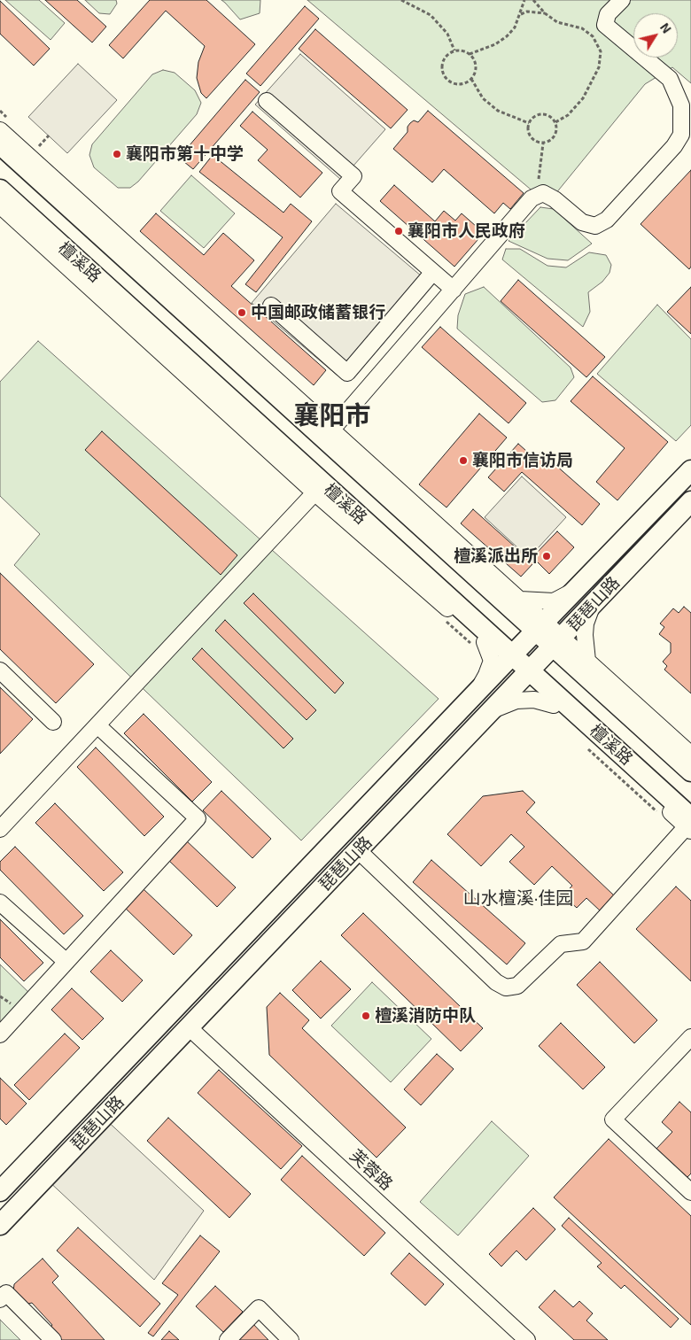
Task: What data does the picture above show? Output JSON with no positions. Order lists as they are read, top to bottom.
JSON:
{
  "streets": {
    "main road": ["檀溪路", "琵琶山路"],
    "street": ["芙蓉路"]
  },
  "crossings": [
    ["檀溪路", "琵琶山路"],
    ["琵琶山路", "芙蓉路"]
  ],
  "districts": ["襄阳市", "山水檀溪·佳园"],
  "places": [
    "襄阳市第十中学",
    "襄阳市人民政府",
    "中国邮政储蓄银行",
    "襄阳市信访局",
    "檀溪派出所",
    "檀溪消防中队"
  ],
  "north": "top right"
}
